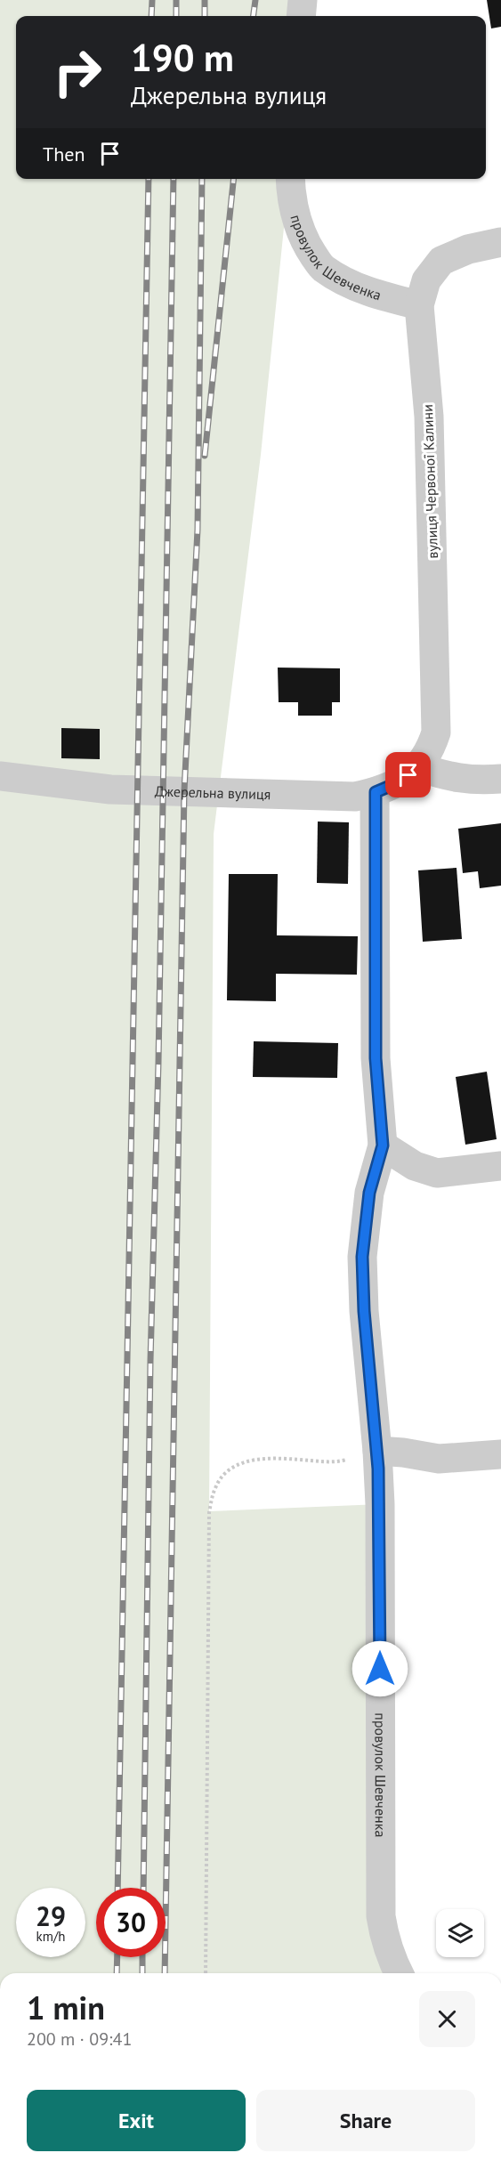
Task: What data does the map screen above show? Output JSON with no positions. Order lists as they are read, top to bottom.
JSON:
{
  "streets": {
    "street": ["провулок Шевченка", "вулиця Червоної Калини", "Джерельна вулиця"]
  },
  "crossings": [
    ["провулок Шевченка", "вулиця Червоної Калини"],
    ["провулок Шевченка", "Джерельна вулиця"],
    ["вулиця Червоної Калини", "Джерельна вулиця"]
  ],
  "page": {
    "turn": ["190 m", "Джерельна вулиця"],
    "then": "Then",
    "speed": "29 km/h",
    "limit": "30",
    "heading": ["1 min", "200 m · 09:41"],
    "buttons": ["Exit", "Share"]
  }
}
